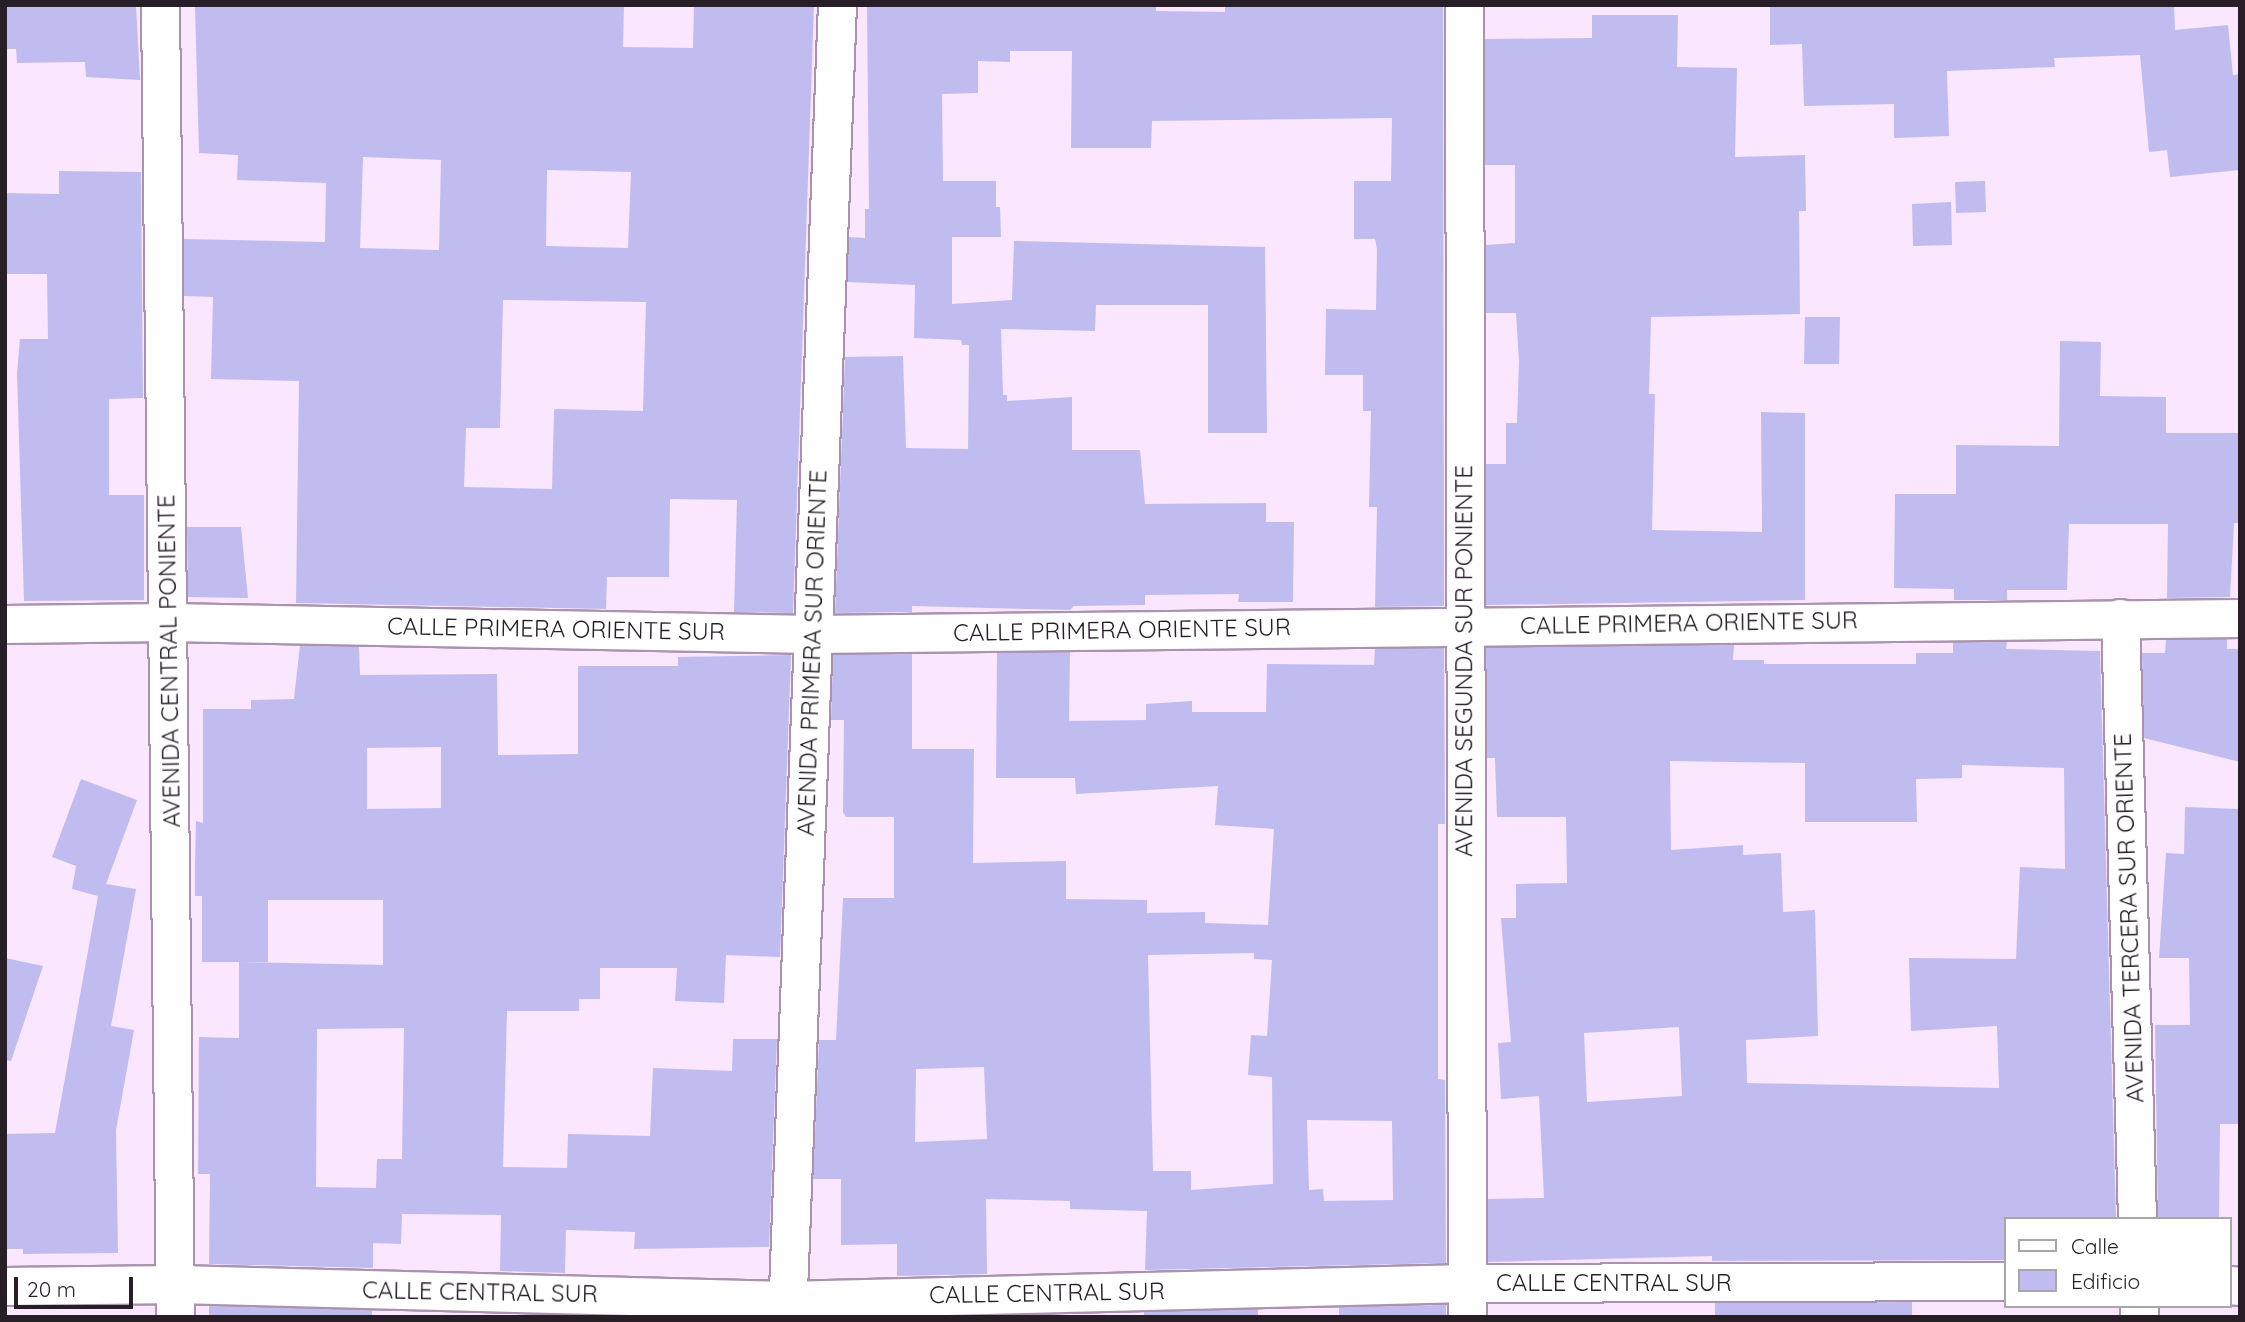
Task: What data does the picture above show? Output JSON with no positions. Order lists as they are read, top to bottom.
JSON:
{
  "streets": {
    "street": [
      "CALLE PRIMERA ORIENTE SUR",
      "AVENIDA PRIMERA SUR ORIENTE",
      "AVENIDA CENTRAL PONIENTE",
      "AVENIDA SEGUNDA SUR PONIENTE",
      "AVENIDA TERCERA SUR ORIENTE",
      "CALLE CENTRAL SUR"
    ]
  },
  "crossings": [
    ["CALLE PRIMERA ORIENTE SUR", "AVENIDA PRIMERA SUR ORIENTE"],
    ["CALLE PRIMERA ORIENTE SUR", "AVENIDA CENTRAL PONIENTE"],
    ["CALLE PRIMERA ORIENTE SUR", "AVENIDA SEGUNDA SUR PONIENTE"],
    ["CALLE PRIMERA ORIENTE SUR", "AVENIDA TERCERA SUR ORIENTE"],
    ["AVENIDA PRIMERA SUR ORIENTE", "CALLE CENTRAL SUR"],
    ["AVENIDA CENTRAL PONIENTE", "CALLE CENTRAL SUR"],
    ["AVENIDA SEGUNDA SUR PONIENTE", "CALLE CENTRAL SUR"]
  ],
  "legend": ["Calle", "Edificio"],
  "scale_bar": "20 m"
}
